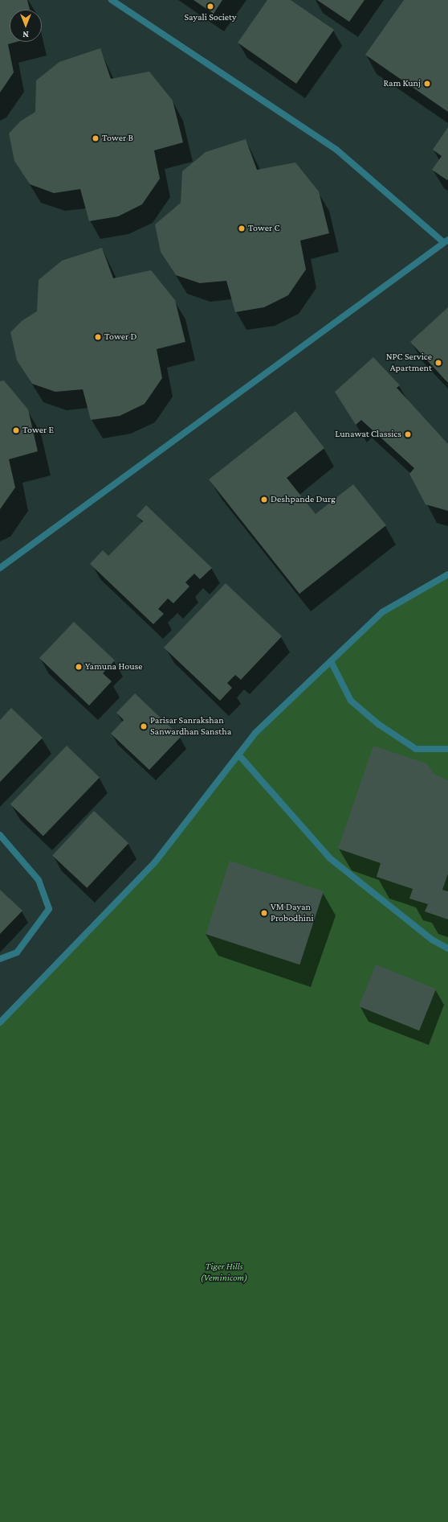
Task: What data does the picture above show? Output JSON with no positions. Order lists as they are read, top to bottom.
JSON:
{
  "parks": ["Tiger Hills (Veminicom)"],
  "places": [
    "Sayali Society",
    "Ram Kunj",
    "Tower B",
    "Tower C",
    "Tower D",
    "NPC Service Apartment",
    "Tower E",
    "Lunawat Classics",
    "Deshpande Durg",
    "Yamuna House",
    "Parisar Sanrakshan Sanwardhan Sanstha",
    "VM Dayan Probodhini"
  ],
  "north": "bottom"
}
